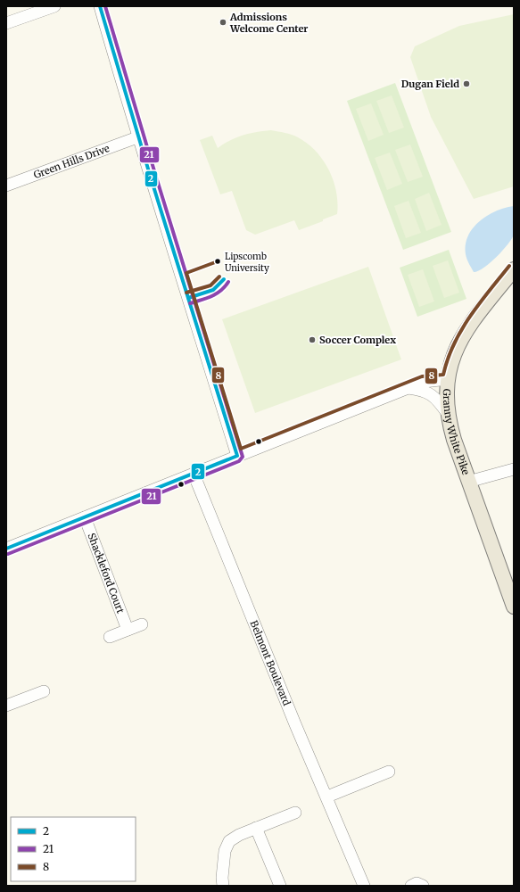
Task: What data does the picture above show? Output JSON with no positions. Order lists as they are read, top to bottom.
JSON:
{
  "streets": {
    "main road": ["Granny White Pike"],
    "street": ["Green Hills Drive", "Shackleford Court", "Belmont Boulevard"]
  },
  "places": [
    "Admissions Welcome Center",
    "Dugan Field",
    "Lipscomb University",
    "Soccer Complex"
  ],
  "lines": ["transit line 2", "transit line 21", "transit line 8"],
  "legend": ["2", "21", "8"]
}
